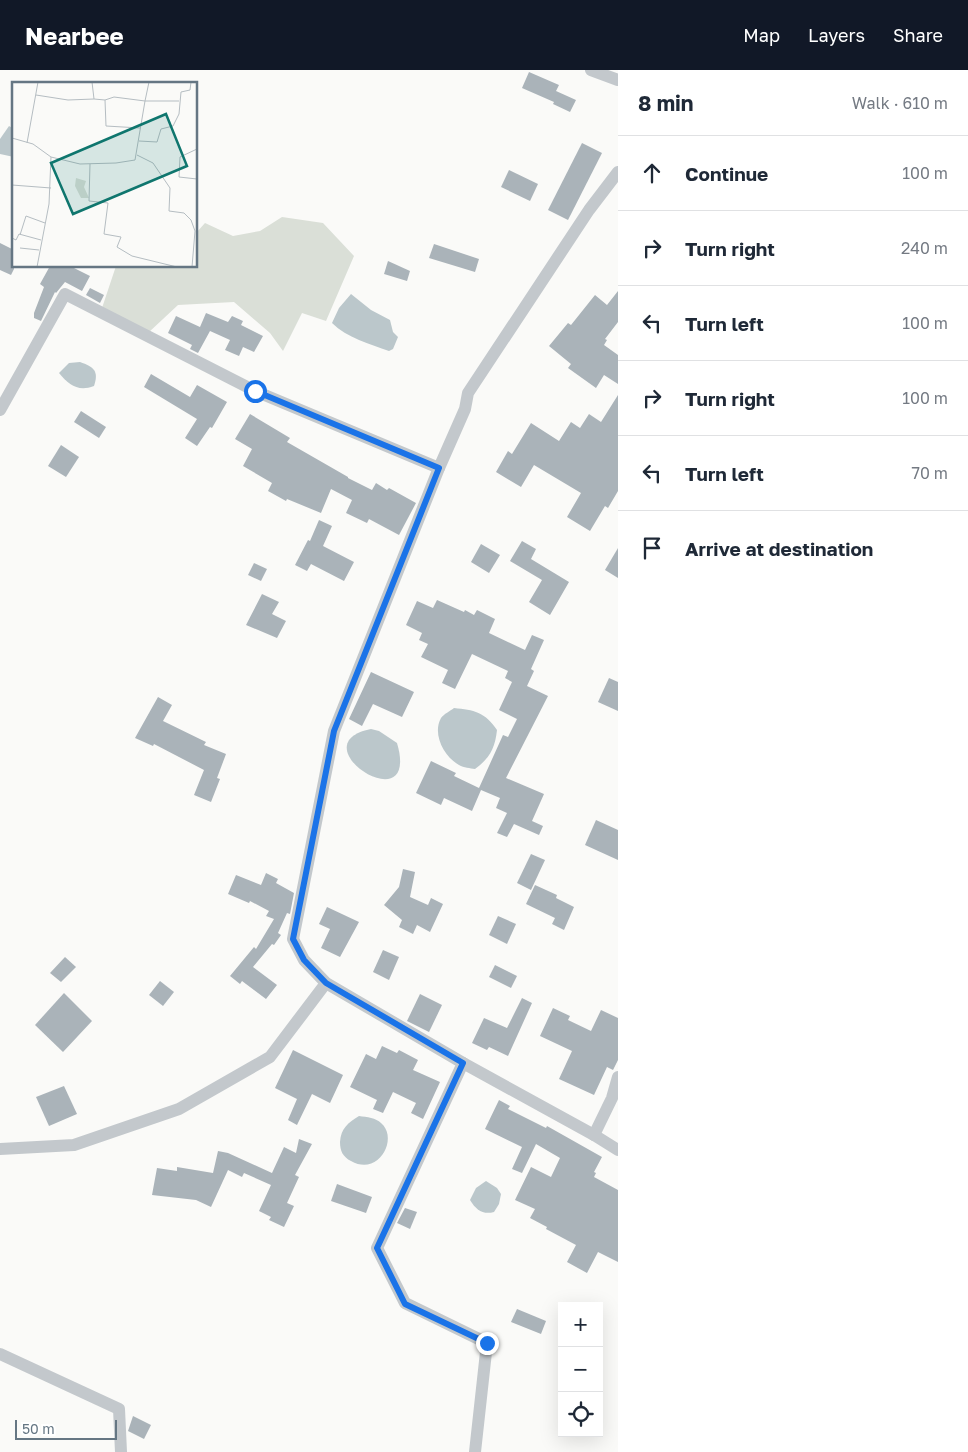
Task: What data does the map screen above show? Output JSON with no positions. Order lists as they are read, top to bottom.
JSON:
{
  "scale_bar": "50 m",
  "page": {
    "header": "Nearbee",
    "nav": ["Map", "Layers", "Share"],
    "heading": ["8 min", "Walk · 610 m"],
    "list": [
      ["Continue", "100 m"],
      ["Turn right", "240 m"],
      ["Turn left", "100 m"],
      ["Turn right", "100 m"],
      ["Turn left", "70 m"],
      "Arrive at destination"
    ],
    "map_buttons": ["+", "−"],
    "scale": "50 m"
  }
}
